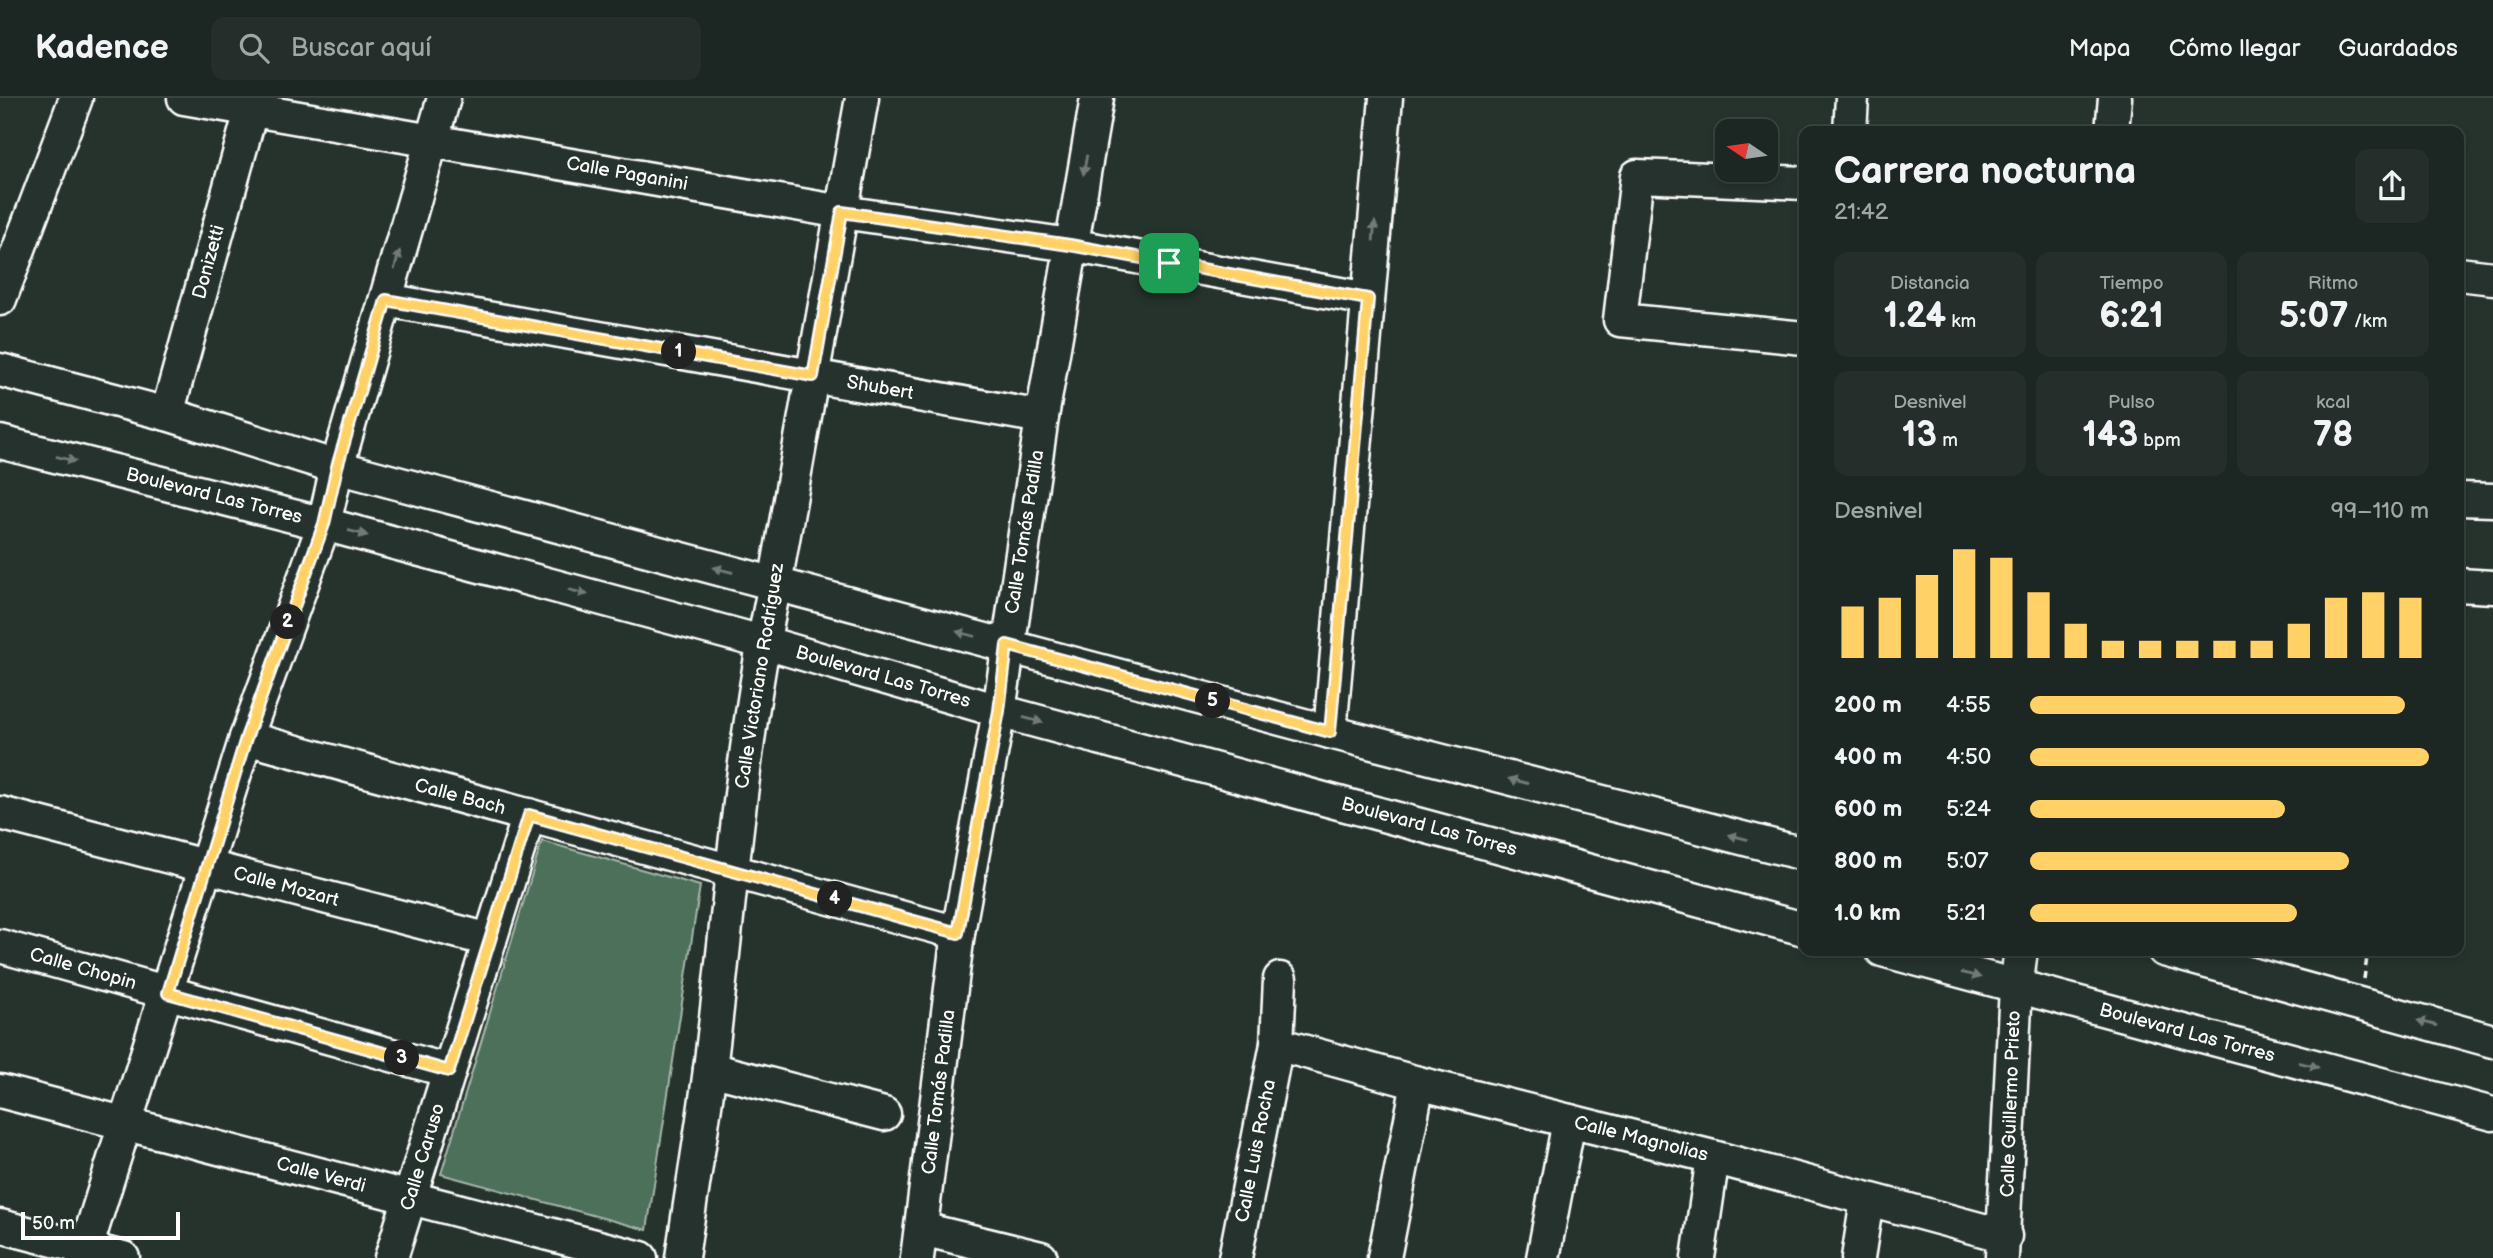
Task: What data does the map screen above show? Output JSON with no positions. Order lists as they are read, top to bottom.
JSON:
{
  "streets": {
    "street": [
      "Calle Paganini",
      "Donizetti",
      "Shubert",
      "Boulevard Las Torres",
      "Calle Tomás Padilla",
      "Calle Victoriano Rodríguez",
      "Calle Bach",
      "Calle Mozart",
      "Calle Chopin",
      "Calle Guillermo Prieto",
      "Calle Magnolias",
      "Calle Luis Rocha",
      "Calle Caruso",
      "Calle Verdi"
    ]
  },
  "crossings": [
    ["Calle Paganini", "Donizetti"],
    ["Calle Paganini", "Calle Tomás Padilla"],
    ["Calle Paganini", "Calle Victoriano Rodríguez"],
    ["Shubert", "Calle Tomás Padilla"],
    ["Shubert", "Calle Victoriano Rodríguez"],
    ["Boulevard Las Torres", "Calle Tomás Padilla"],
    ["Boulevard Las Torres", "Calle Victoriano Rodríguez"],
    ["Boulevard Las Torres", "Calle Guillermo Prieto"],
    ["Calle Tomás Padilla", "Calle Bach"],
    ["Calle Victoriano Rodríguez", "Calle Bach"],
    ["Calle Bach", "Calle Caruso"],
    ["Calle Mozart", "Calle Caruso"],
    ["Calle Chopin", "Calle Caruso"],
    ["Calle Guillermo Prieto", "Calle Magnolias"],
    ["Calle Magnolias", "Calle Luis Rocha"],
    ["Calle Caruso", "Calle Verdi"]
  ],
  "scale_bar": "50 m",
  "north": "left",
  "page": {
    "header": "Kadence",
    "search": "Buscar aquí",
    "nav": ["Mapa", "Cómo llegar", "Guardados"],
    "heading": ["Carrera nocturna", "21:42"],
    "stats": [
      ["Distancia", "1.24 km"],
      ["Tiempo", "6:21"],
      ["Ritmo", "5:07 /km"],
      ["Desnivel", "13 m"],
      ["Pulso", "143 bpm"],
      ["kcal", "78"]
    ],
    "pins": [
      "1",
      "2",
      "5",
      "4",
      "3"
    ],
    "chart": ["Desnivel", "99–110 m"],
    "list": [
      {
        "name": "200 m",
        "note": "4:55"
      },
      {
        "name": "400 m",
        "note": "4:50"
      },
      {
        "name": "600 m",
        "note": "5:24"
      },
      {
        "name": "800 m",
        "note": "5:07"
      },
      {
        "name": "1.0 km",
        "note": "5:21"
      }
    ],
    "scale": "50 m"
  }
}
